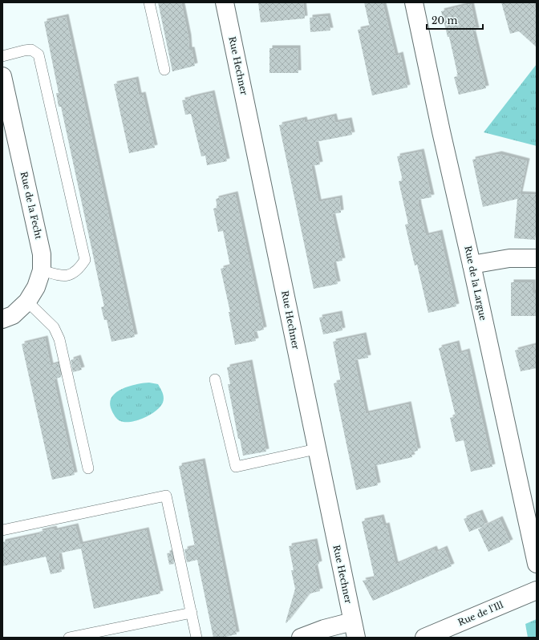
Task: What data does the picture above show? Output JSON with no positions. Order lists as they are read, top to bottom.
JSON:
{
  "streets": {
    "street": [
      "Rue Hechner",
      "Rue de la Fecht",
      "Rue de la Largue",
      "Rue de l'Ill"
    ]
  },
  "scale_bar": "20 m"
}
